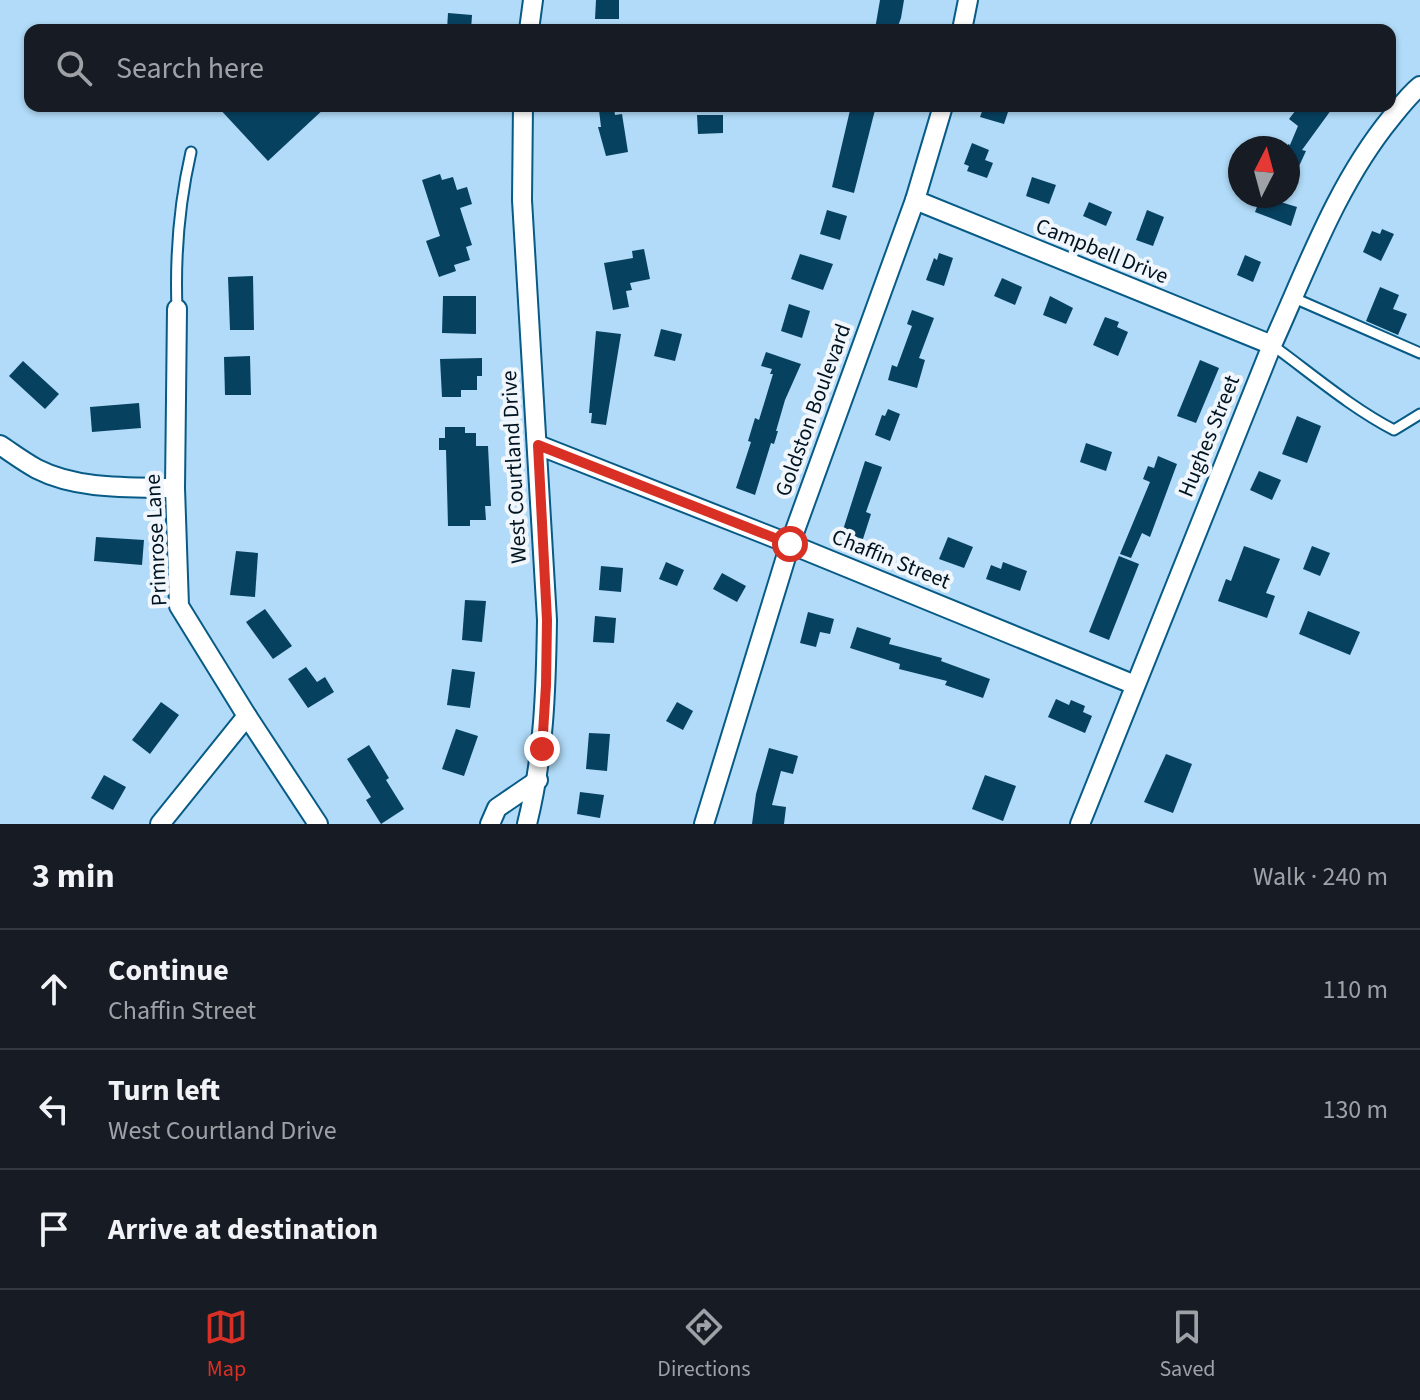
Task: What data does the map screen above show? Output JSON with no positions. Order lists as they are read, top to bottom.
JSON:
{
  "streets": {
    "street": [
      "Campbell Drive",
      "Goldston Boulevard",
      "Hughes Street",
      "West Courtland Drive",
      "Primrose Lane",
      "Chaffin Street"
    ]
  },
  "crossings": [
    ["Campbell Drive", "Goldston Boulevard"],
    ["Campbell Drive", "Hughes Street"],
    ["Goldston Boulevard", "Chaffin Street"],
    ["Hughes Street", "Chaffin Street"],
    ["West Courtland Drive", "Chaffin Street"]
  ],
  "north": "top",
  "page": {
    "search": "Search here",
    "heading": ["3 min", "Walk · 240 m"],
    "list": [
      ["Continue", "Chaffin Street", "110 m"],
      ["Turn left", "West Courtland Drive", "130 m"],
      "Arrive at destination"
    ],
    "nav": ["Map", "Directions", "Saved"]
  }
}
